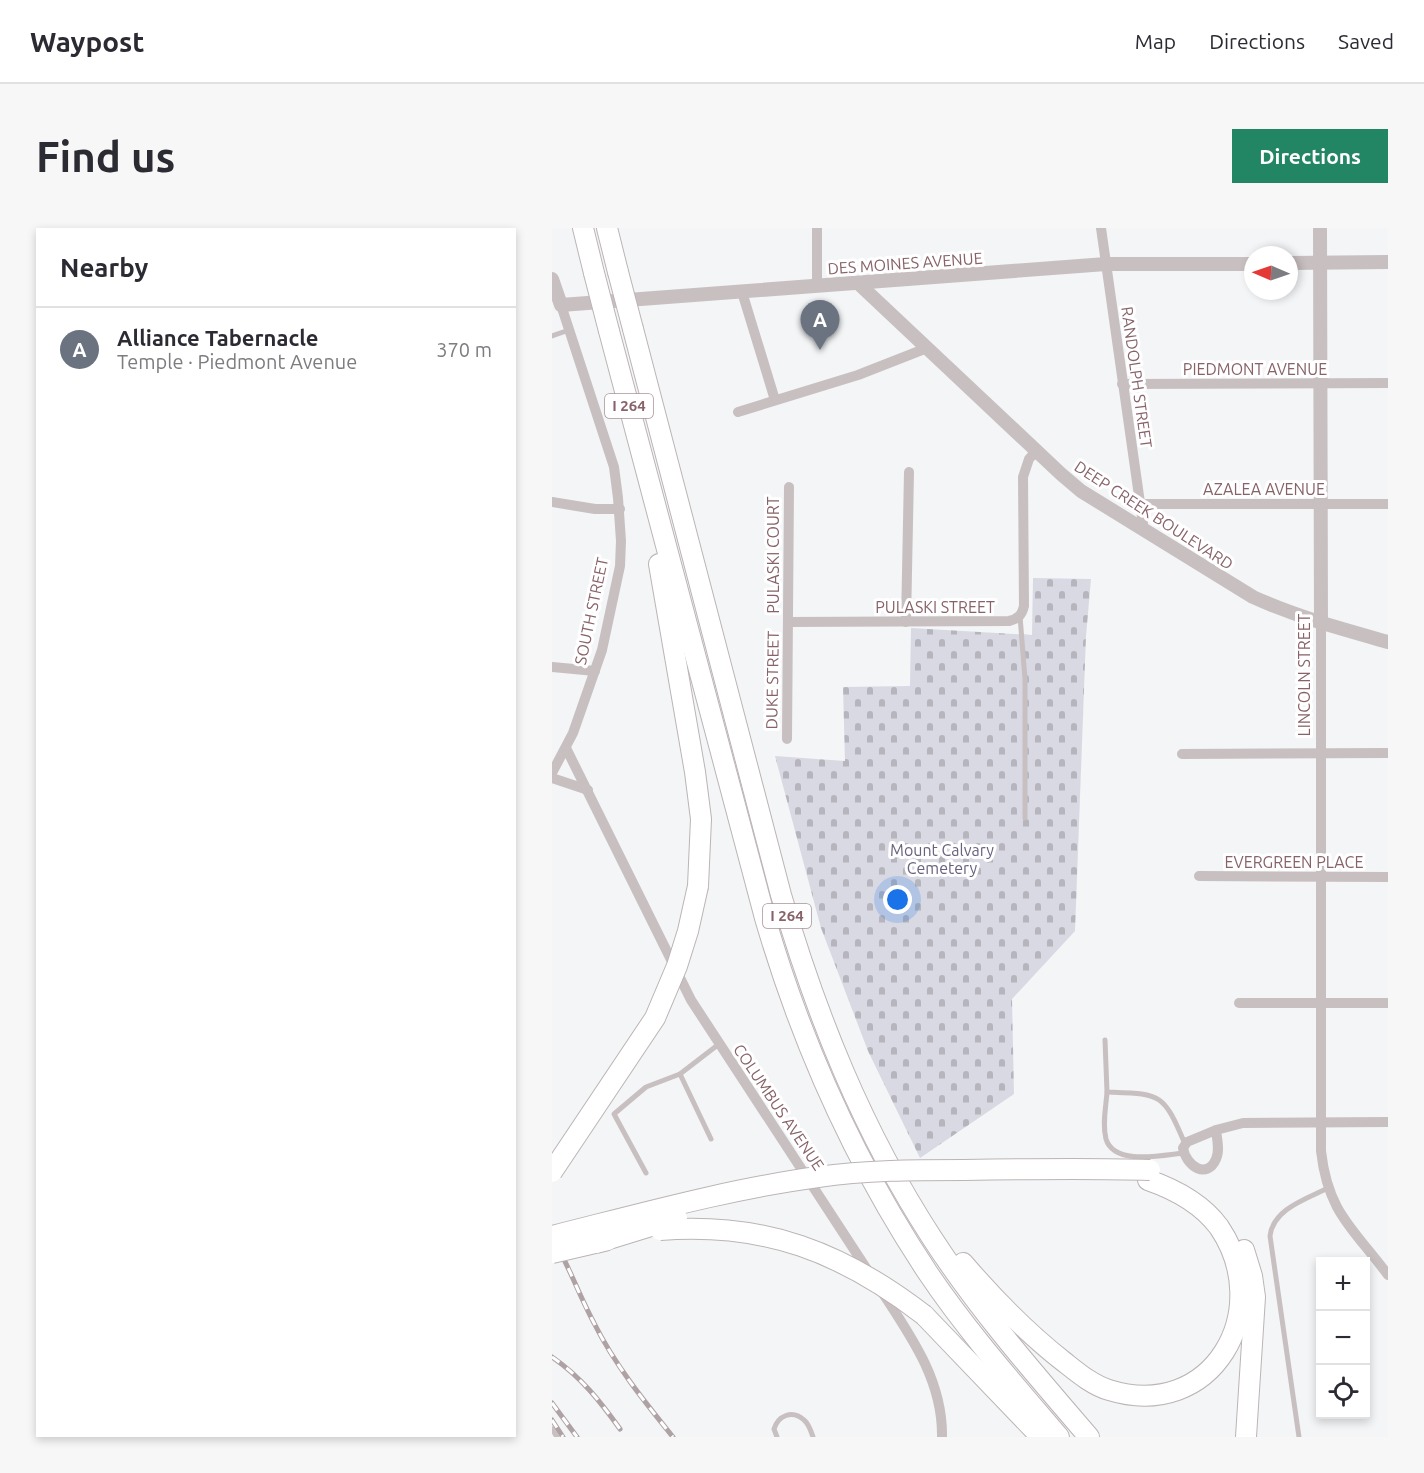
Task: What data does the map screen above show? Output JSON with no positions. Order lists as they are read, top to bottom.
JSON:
{
  "streets": {
    "highway": ["I 264"],
    "street": [
      "DES MOINES AVENUE",
      "PIEDMONT AVENUE",
      "RANDOLPH STREET",
      "AZALEA AVENUE",
      "DEEP CREEK BOULEVARD",
      "PULASKI COURT",
      "PULASKI STREET",
      "SOUTH STREET",
      "LINCOLN STREET",
      "DUKE STREET",
      "EVERGREEN PLACE",
      "COLUMBUS AVENUE"
    ]
  },
  "crossings": [
    ["DES MOINES AVENUE", "RANDOLPH STREET"],
    ["DES MOINES AVENUE", "DEEP CREEK BOULEVARD"],
    ["DES MOINES AVENUE", "SOUTH STREET"],
    ["PIEDMONT AVENUE", "RANDOLPH STREET"],
    ["PIEDMONT AVENUE", "LINCOLN STREET"],
    ["RANDOLPH STREET", "AZALEA AVENUE"],
    ["RANDOLPH STREET", "DEEP CREEK BOULEVARD"],
    ["AZALEA AVENUE", "LINCOLN STREET"],
    ["DEEP CREEK BOULEVARD", "LINCOLN STREET"],
    ["PULASKI COURT", "PULASKI STREET"],
    ["PULASKI COURT", "DUKE STREET"],
    ["PULASKI STREET", "DUKE STREET"],
    ["SOUTH STREET", "COLUMBUS AVENUE"],
    ["LINCOLN STREET", "EVERGREEN PLACE"]
  ],
  "parks": ["Mount Calvary Cemetery"],
  "north": "left",
  "page": {
    "header": "Waypost",
    "nav": ["Map", "Directions", "Saved"],
    "buttons": "Directions",
    "title": "Find us",
    "heading": "Nearby",
    "pins": "A",
    "list": [
      {
        "mark": "A",
        "name": "Alliance Tabernacle",
        "note": "Temple · Piedmont Avenue",
        "value": "370 m"
      }
    ],
    "map_buttons": ["+", "−"]
  }
}
